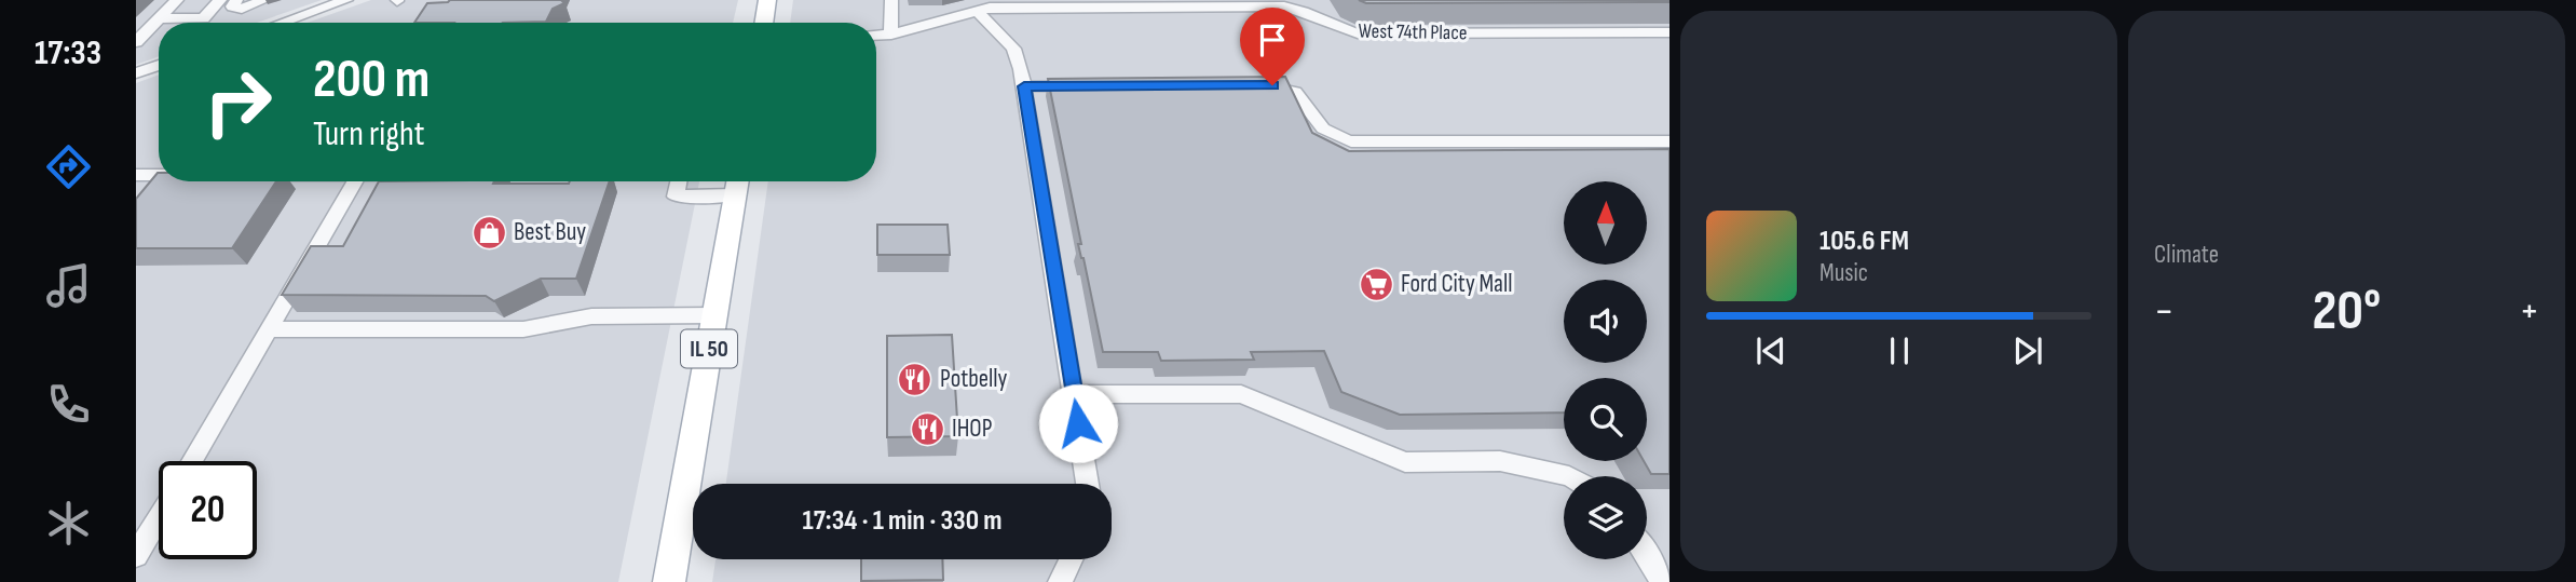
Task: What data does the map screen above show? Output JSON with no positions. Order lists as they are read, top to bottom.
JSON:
{
  "streets": {
    "main road": ["IL 50"],
    "street": ["West 74th Place"]
  },
  "places": {
    "shop": ["Best Buy"],
    "supermarket": ["Ford City Mall"],
    "restaurant": ["Potbelly", "IHOP"]
  },
  "north": "top",
  "page": {
    "tabs": "17:33",
    "tile": "Climate",
    "turn": ["200 m", "Turn right"],
    "song": ["105.6 FM", "Music"],
    "heat": ["−", "20°", "+"],
    "limit": "20",
    "trip": "17:34 · 1 min · 330 m"
  }
}
